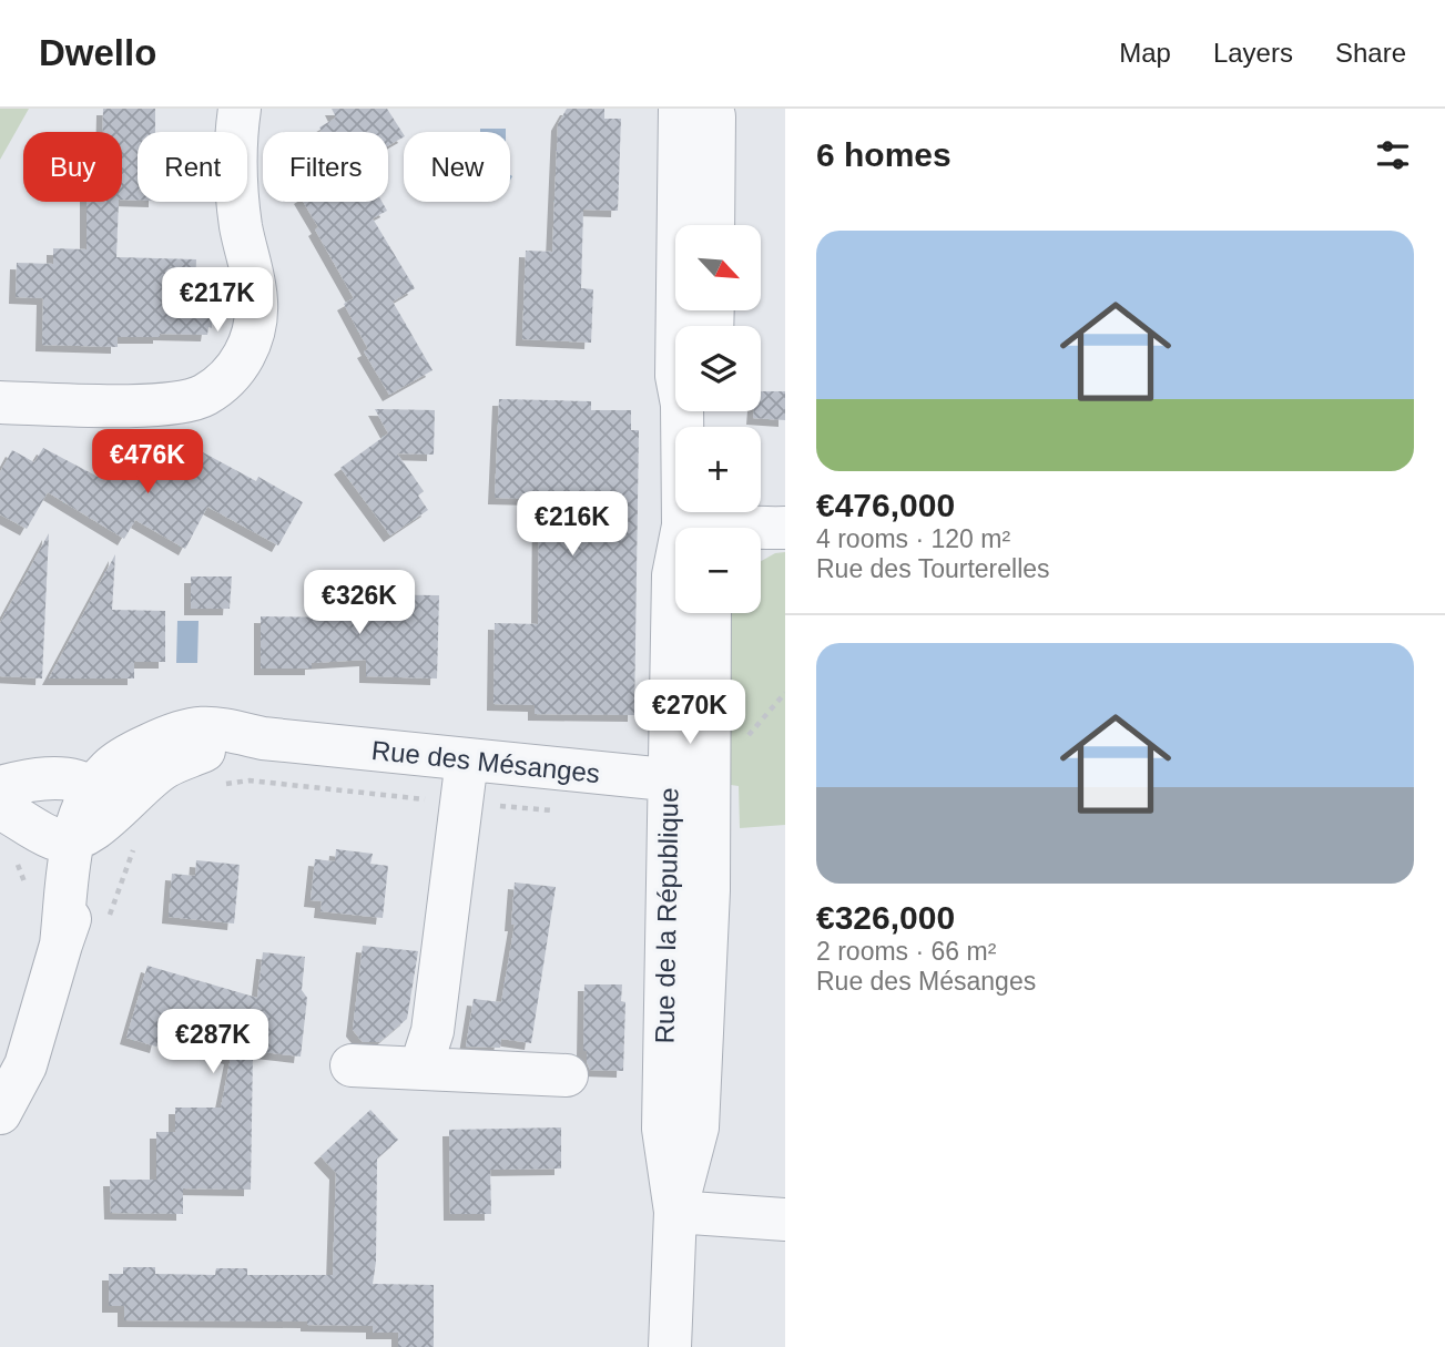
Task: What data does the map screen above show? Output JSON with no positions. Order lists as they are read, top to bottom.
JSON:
{
  "streets": {
    "street": ["Rue des Mésanges", "Rue de la République"]
  },
  "crossings": [
    ["Rue des Mésanges", "Rue de la République"]
  ],
  "north": "bottom right",
  "page": {
    "header": "Dwello",
    "nav": ["Map", "Layers", "Share"],
    "heading": "6 homes",
    "chip": [
      "Buy",
      "Rent",
      "Filters",
      "New"
    ],
    "list": [
      {
        "name": "€476,000",
        "note": "4 rooms · 120 m² · Rue des Tourterelles"
      },
      {
        "name": "€326,000",
        "note": "2 rooms · 66 m² · Rue des Mésanges"
      }
    ],
    "map_buttons": ["+", "−"],
    "price": [
      "€217K",
      "€476K",
      "€216K",
      "€326K",
      "€270K",
      "€287K"
    ]
  }
}
